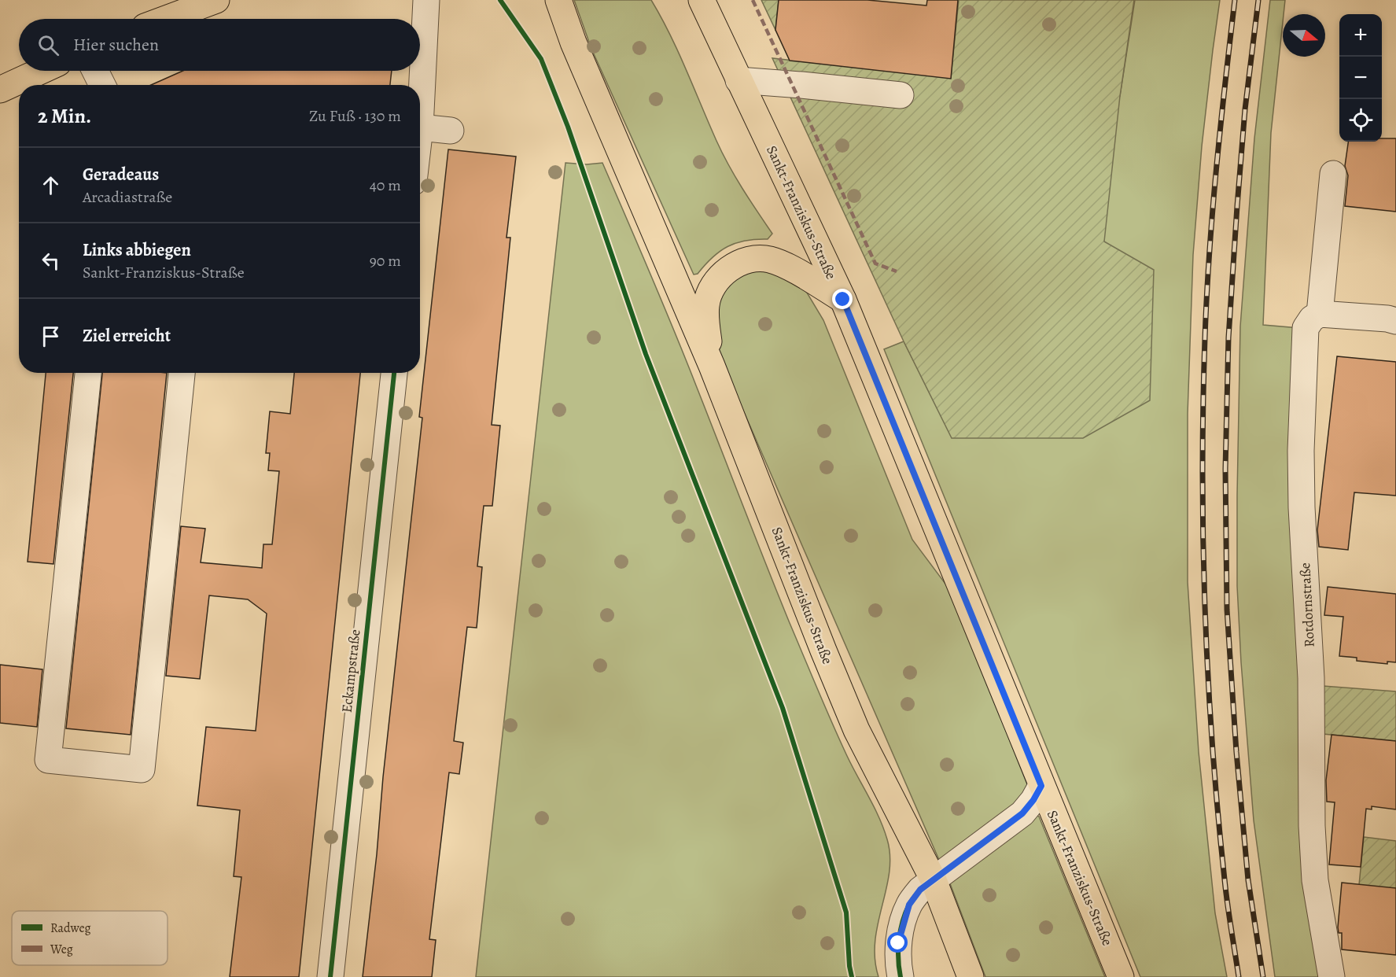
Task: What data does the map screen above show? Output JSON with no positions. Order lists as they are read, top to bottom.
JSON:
{
  "streets": {
    "main road": ["Sankt-Franziskus-Straße"],
    "street": ["Rotdornstraße", "Eckampstraße"]
  },
  "legend": ["Radweg", "Weg"],
  "north": "right",
  "page": {
    "map_buttons": ["+", "−"],
    "search": "Hier suchen",
    "heading": ["2 Min.", "Zu Fuß · 130 m"],
    "list": [
      ["Geradeaus", "Arcadiastraße", "40 m"],
      ["Links abbiegen", "Sankt-Franziskus-Straße", "90 m"],
      "Ziel erreicht"
    ]
  }
}
